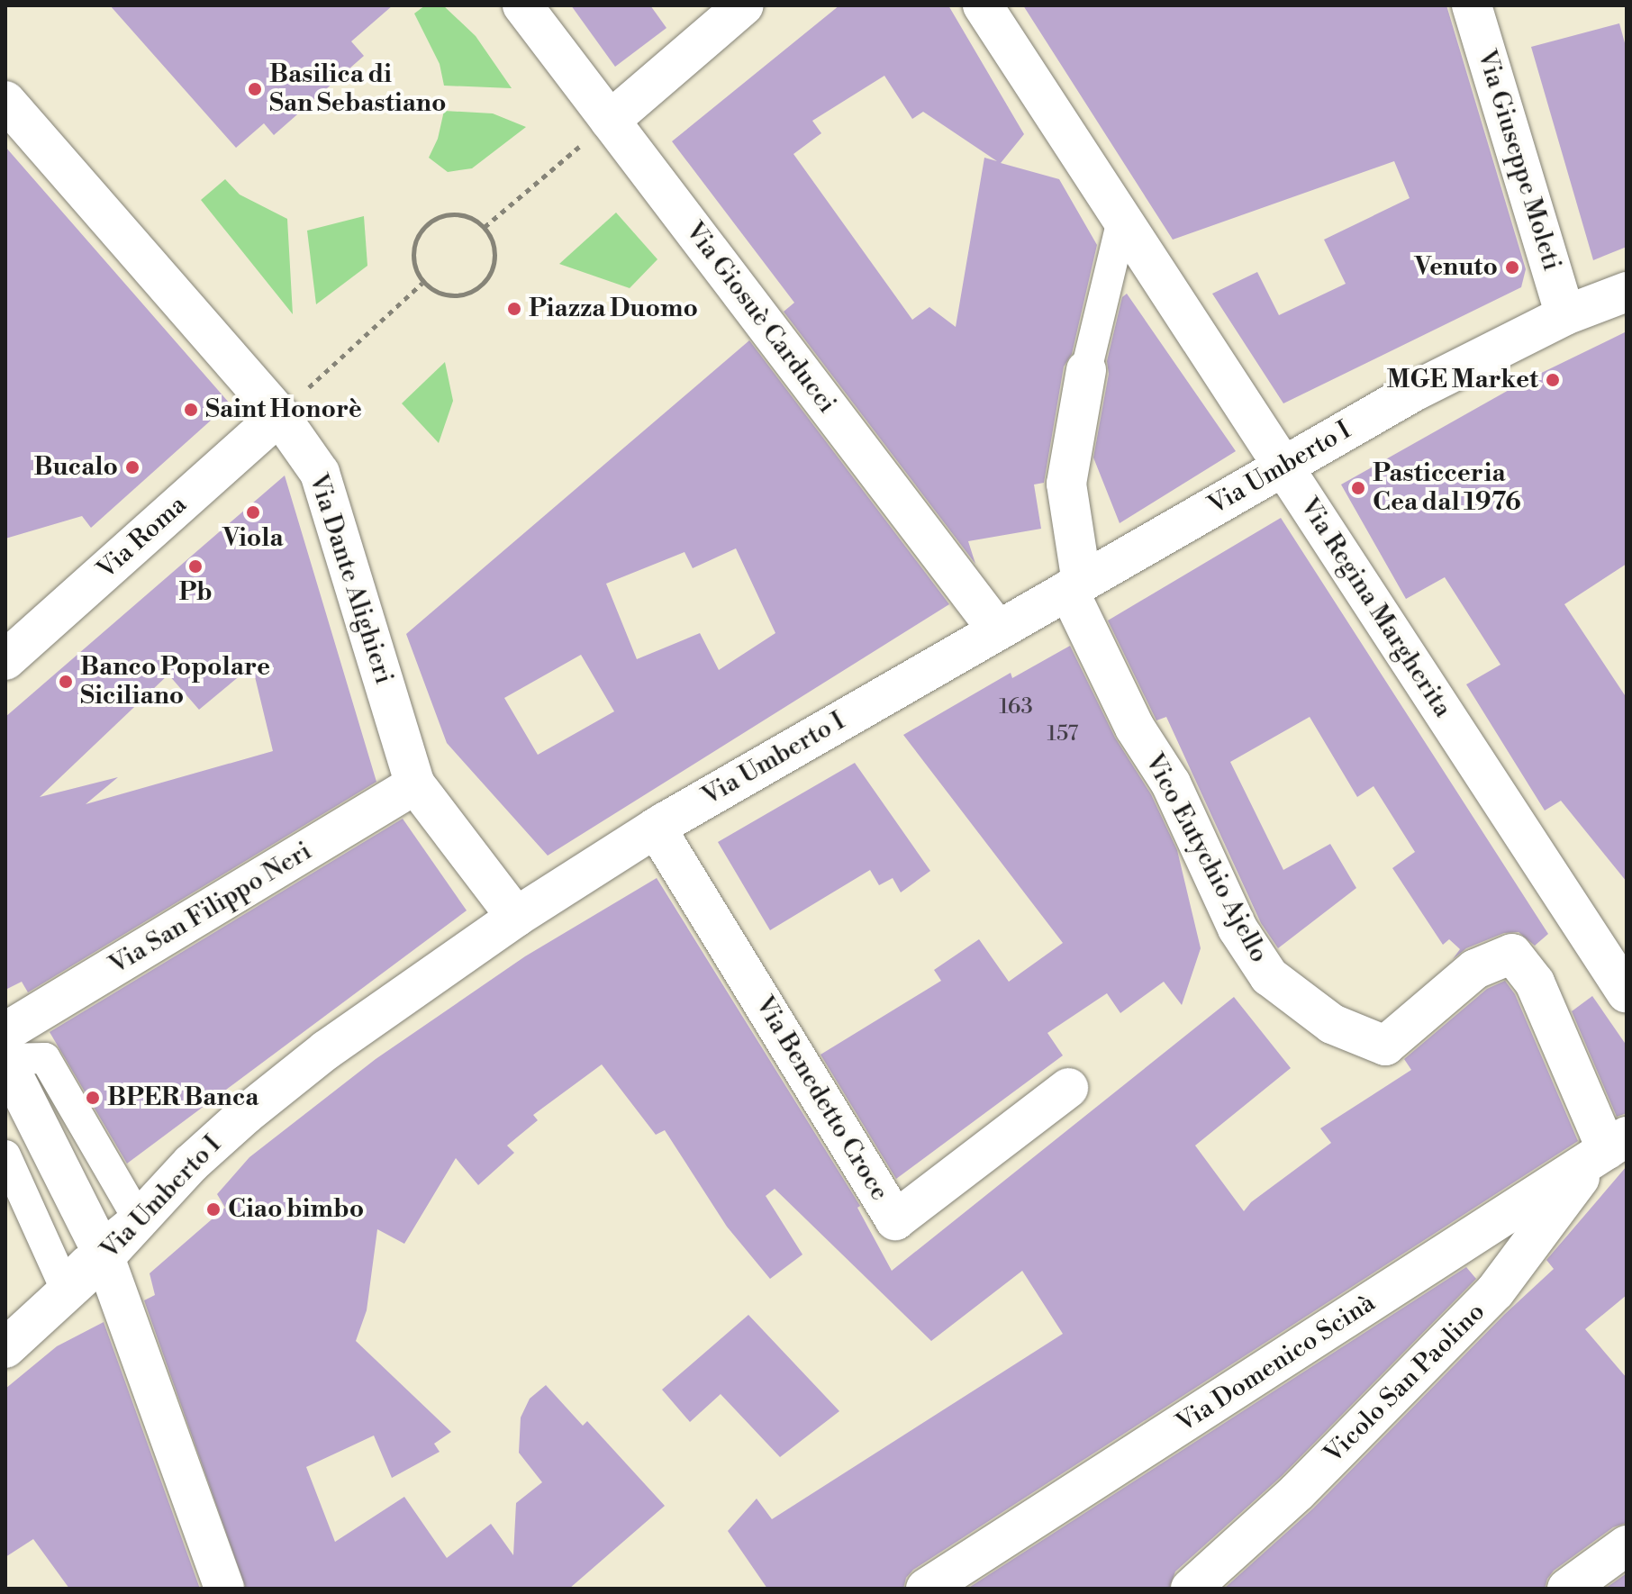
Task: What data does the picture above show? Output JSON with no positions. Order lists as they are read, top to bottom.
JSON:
{
  "streets": {
    "street": [
      "Via Giuseppe Moleti",
      "Via Giosuè Carducci",
      "Via Umberto I",
      "Via Roma",
      "Via Dante Alighieri",
      "Via Regina Margherita",
      "Vico Eutychio Ajello",
      "Via San Filippo Neri",
      "Via Benedetto Croce",
      "Via Domenico Scinà",
      "Vicolo San Paolino"
    ]
  },
  "crossings": [
    ["Via Giuseppe Moleti", "Via Umberto I"],
    ["Via Giosuè Carducci", "Via Umberto I"],
    ["Via Umberto I", "Via Dante Alighieri"],
    ["Via Umberto I", "Via Regina Margherita"],
    ["Via Umberto I", "Vico Eutychio Ajello"],
    ["Via Umberto I", "Via Benedetto Croce"],
    ["Via Roma", "Via Dante Alighieri"],
    ["Via Dante Alighieri", "Via San Filippo Neri"],
    ["Vico Eutychio Ajello", "Via Domenico Scinà"],
    ["Vico Eutychio Ajello", "Vicolo San Paolino"],
    ["Via Domenico Scinà", "Vicolo San Paolino"]
  ],
  "places": [
    "Basilica di San Sebastiano",
    "Venuto",
    "Piazza Duomo",
    "MGE Market",
    "Saint Honorè",
    "Bucalo",
    "Pasticceria Cea dal 1976",
    "Viola",
    "Pb",
    "Banco Popolare Siciliano",
    "BPER Banca",
    "Ciao bimbo"
  ],
  "house_numbers": ["163", "157"]
}
